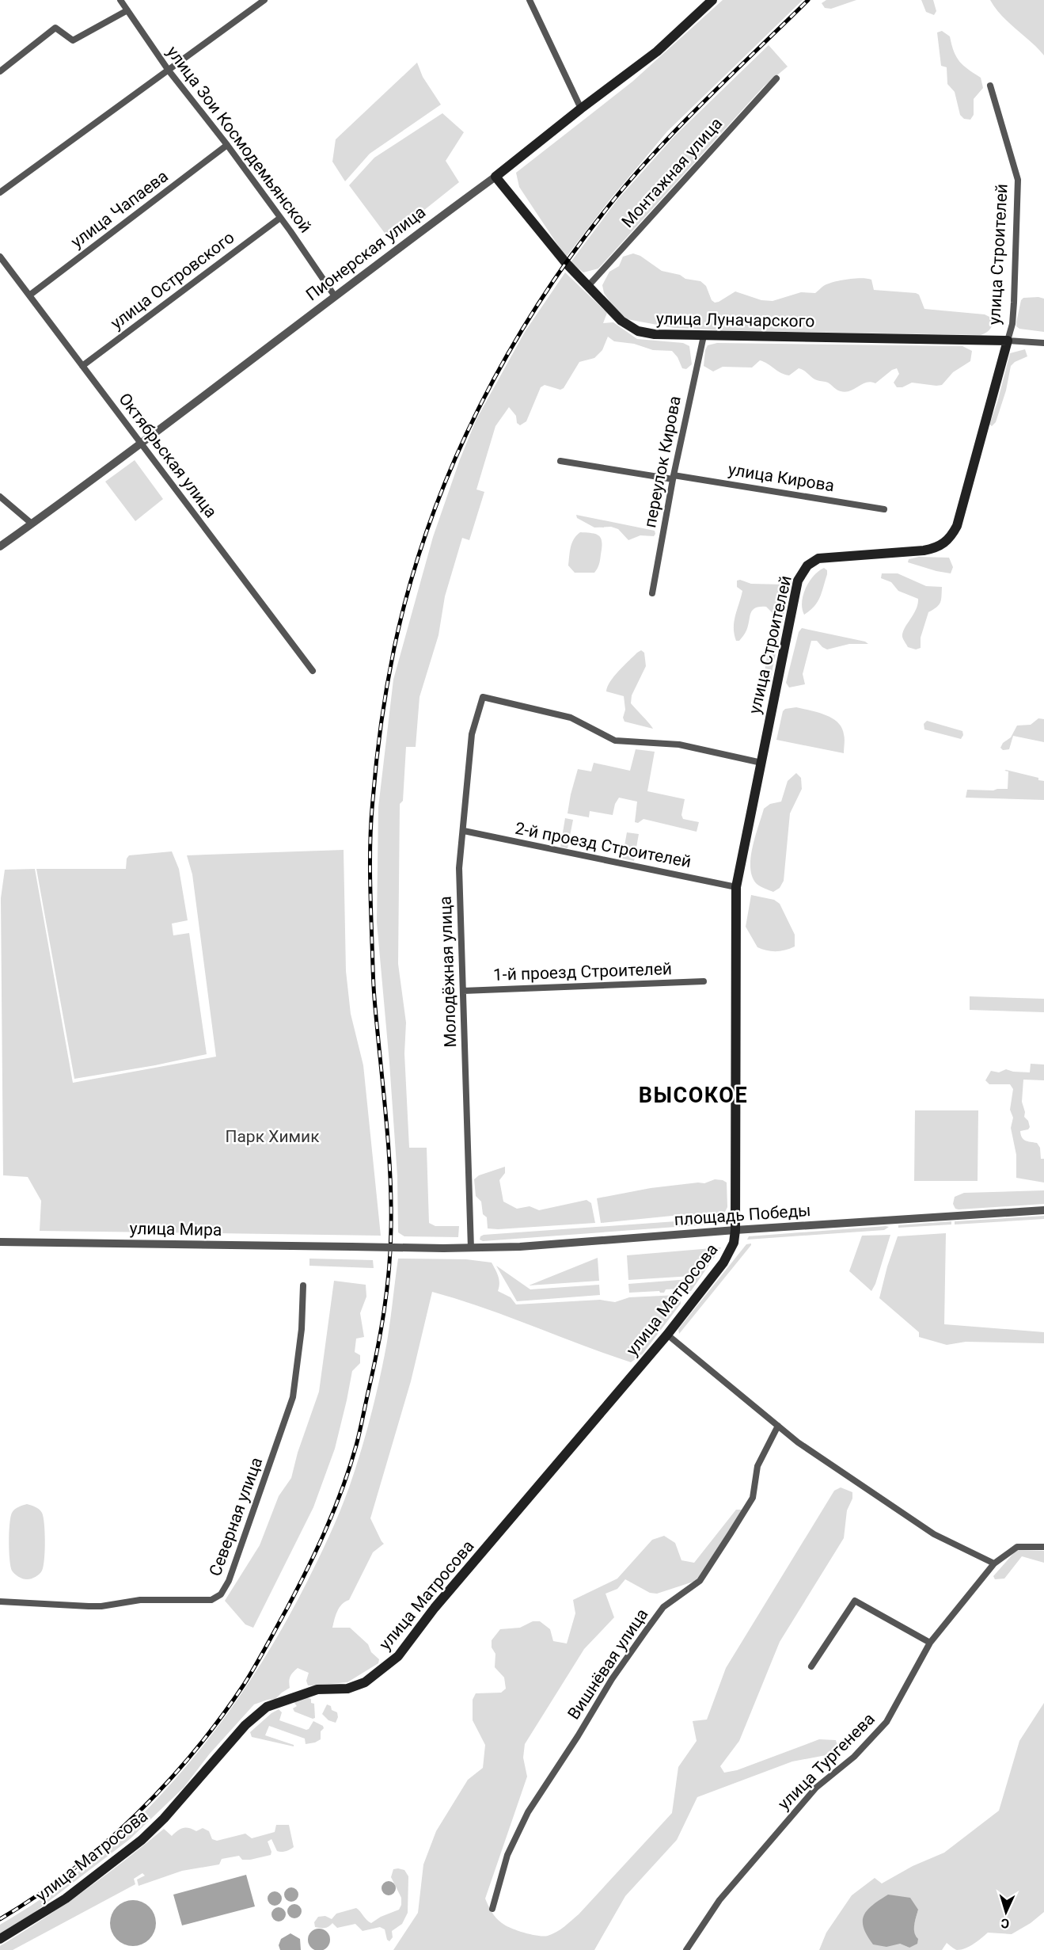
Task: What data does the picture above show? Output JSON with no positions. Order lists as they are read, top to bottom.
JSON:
{
  "streets": {
    "main road": [
      "Пионерская улица",
      "улица Строителей",
      "улица Луначарского",
      "улица Матросова"
    ],
    "street": [
      "улица Зои Космодемьянской",
      "Монтажная улица",
      "улица Чапаева",
      "улица Островского",
      "Октябрьская улица",
      "переулок Кирова",
      "улица Кирова",
      "2-й проезд Строителей",
      "Молодёжная улица",
      "1-й проезд Строителей",
      "площадь Победы",
      "улица Мира",
      "Северная улица",
      "Вишнёвая улица",
      "улица Тургенева"
    ]
  },
  "crossings": [
    ["улица Зои Космодемьянской", "улица Чапаева"],
    ["улица Зои Космодемьянской", "Пионерская улица"],
    ["улица Зои Космодемьянской", "улица Островского"],
    ["Монтажная улица", "улица Луначарского"],
    ["улица Чапаева", "Октябрьская улица"],
    ["Пионерская улица", "улица Луначарского"],
    ["Пионерская улица", "Октябрьская улица"],
    ["улица Строителей", "улица Луначарского"],
    ["улица Строителей", "2-й проезд Строителей"],
    ["улица Строителей", "Молодёжная улица"],
    ["улица Строителей", "площадь Победы"],
    ["улица Строителей", "улица Матросова"],
    ["улица Островского", "Октябрьская улица"],
    ["улица Луначарского", "переулок Кирова"],
    ["переулок Кирова", "улица Кирова"],
    ["2-й проезд Строителей", "Молодёжная улица"],
    ["Молодёжная улица", "1-й проезд Строителей"],
    ["Молодёжная улица", "площадь Победы"],
    ["площадь Победы", "улица Мира"],
    ["площадь Победы", "улица Матросова"]
  ],
  "districts": ["ВЫСОКОЕ"],
  "parks": ["Парк Химик"],
  "north": "bottom"
}
